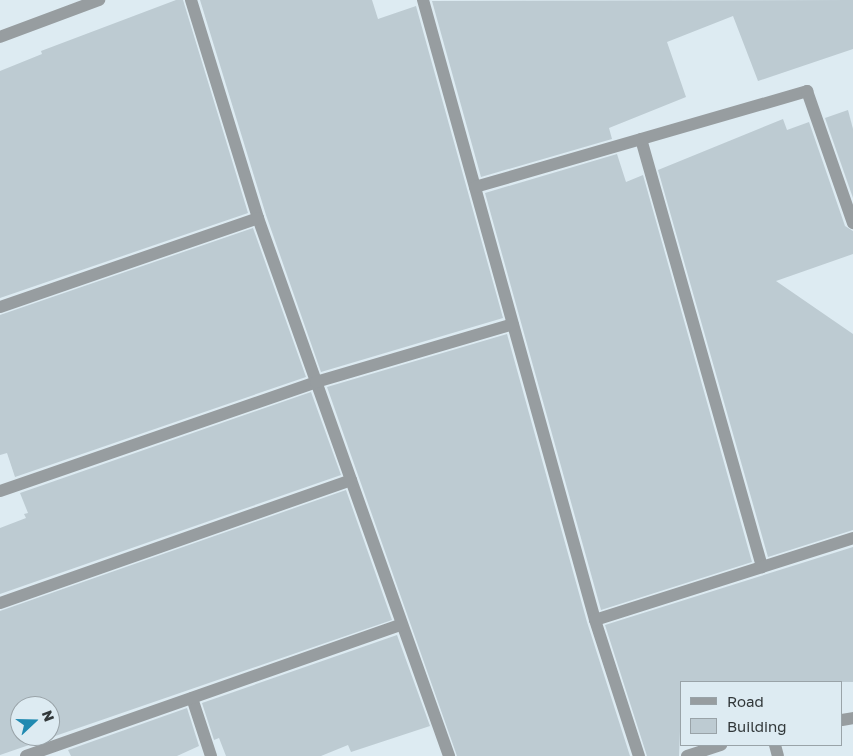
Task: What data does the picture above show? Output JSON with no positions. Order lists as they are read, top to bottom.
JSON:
{
  "legend": ["Road", "Building"],
  "north": "right"
}
